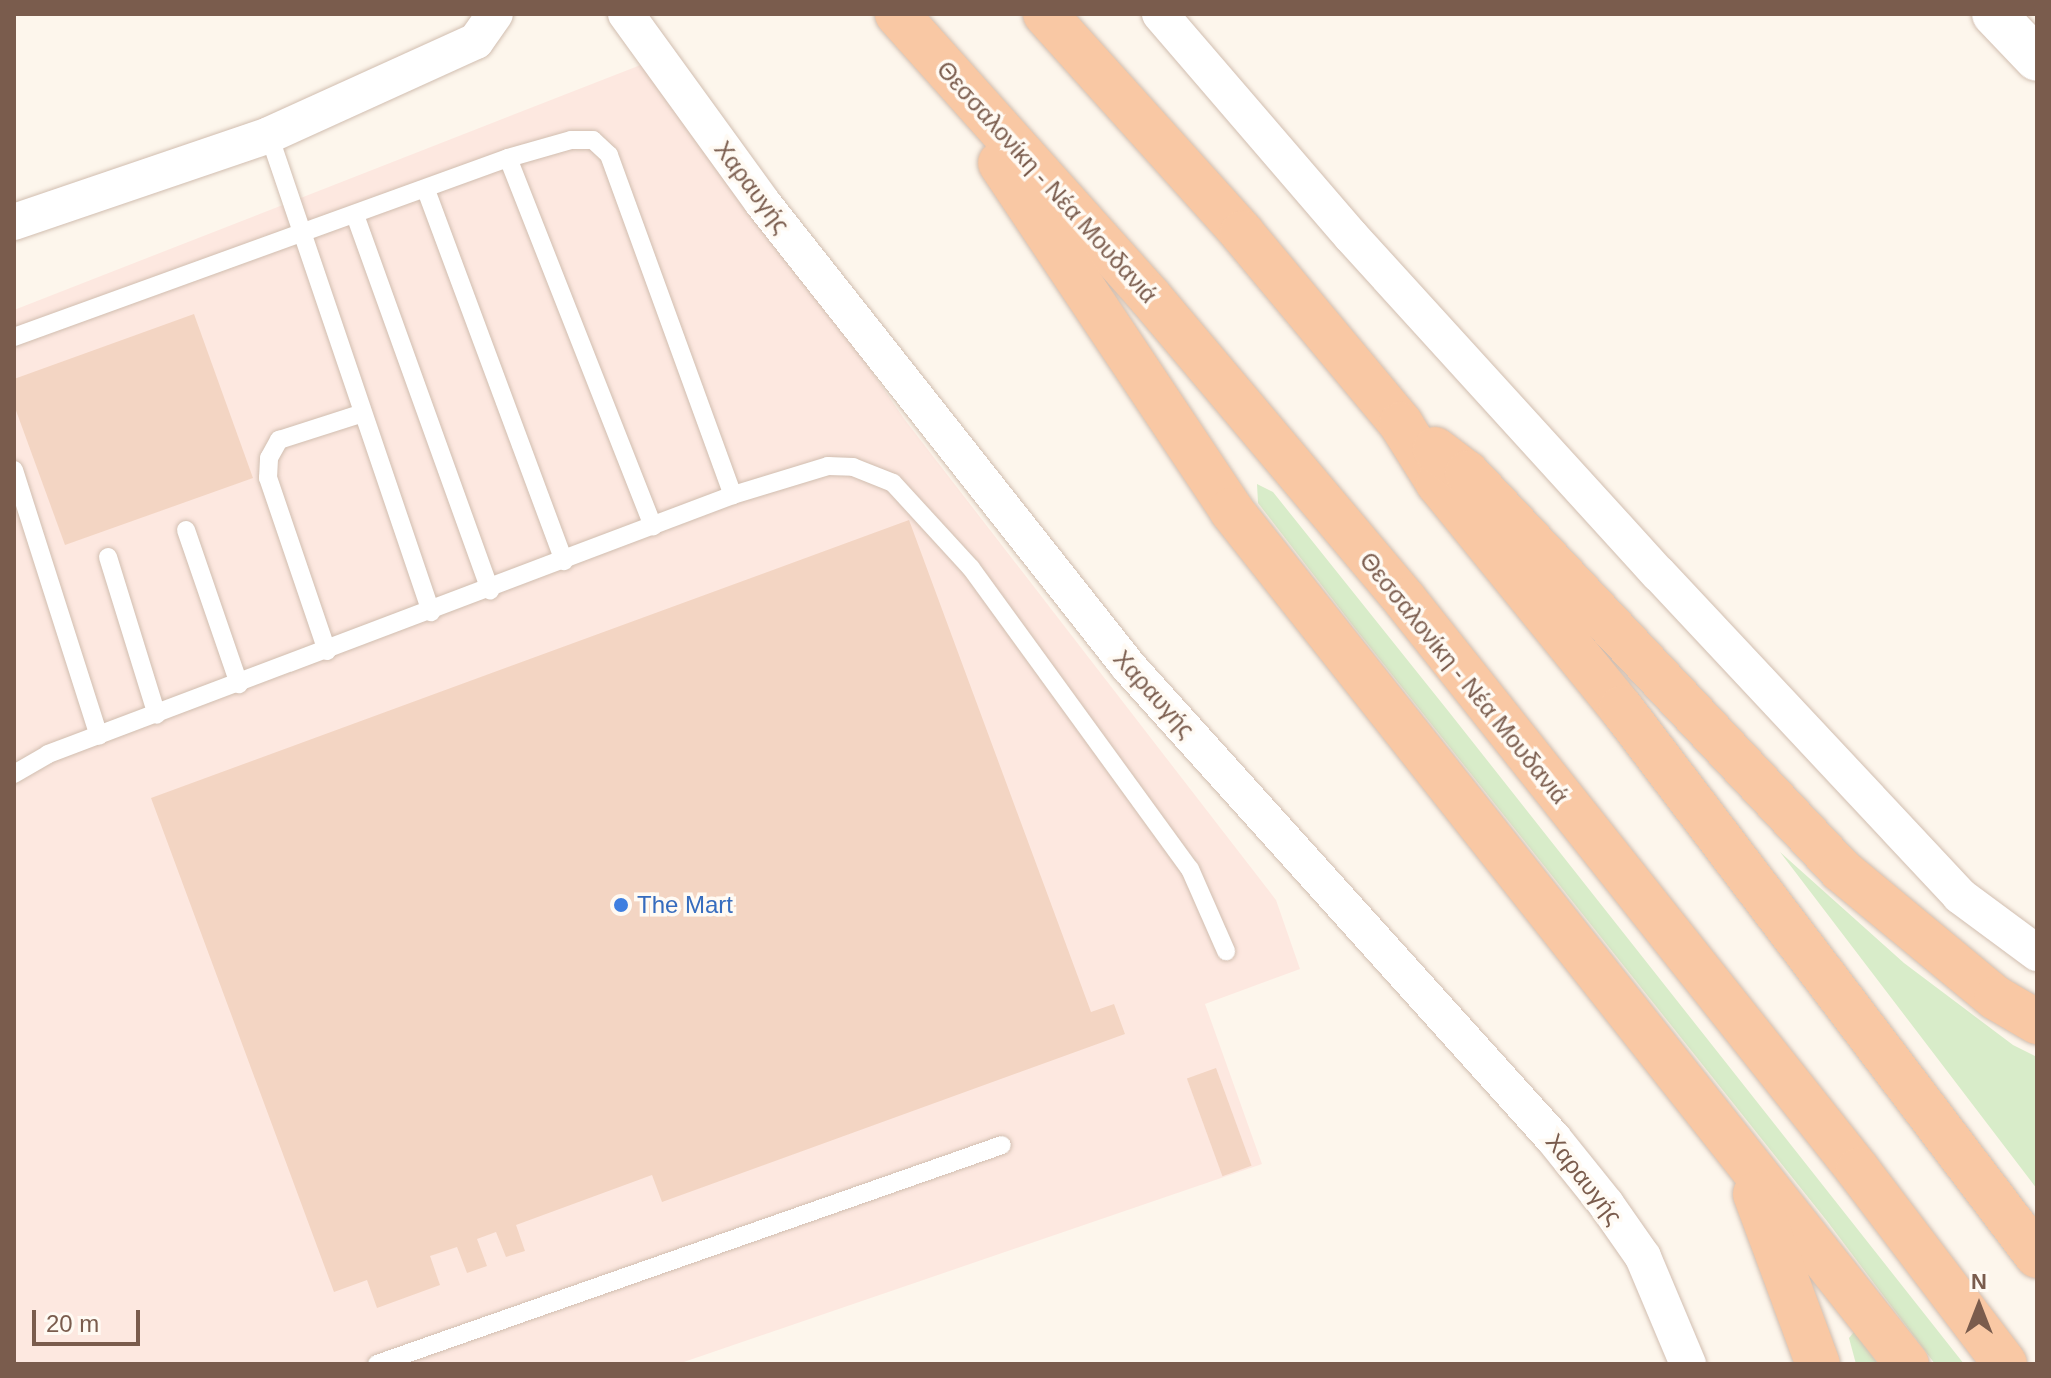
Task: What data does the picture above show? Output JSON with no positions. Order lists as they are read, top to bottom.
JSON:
{
  "streets": {
    "highway": ["Θεσσαλονίκη - Νέα Μουδανιά"],
    "street": ["Χαραυγής"]
  },
  "places": ["The Mart"],
  "scale_bar": "20 m",
  "north": "top"
}
